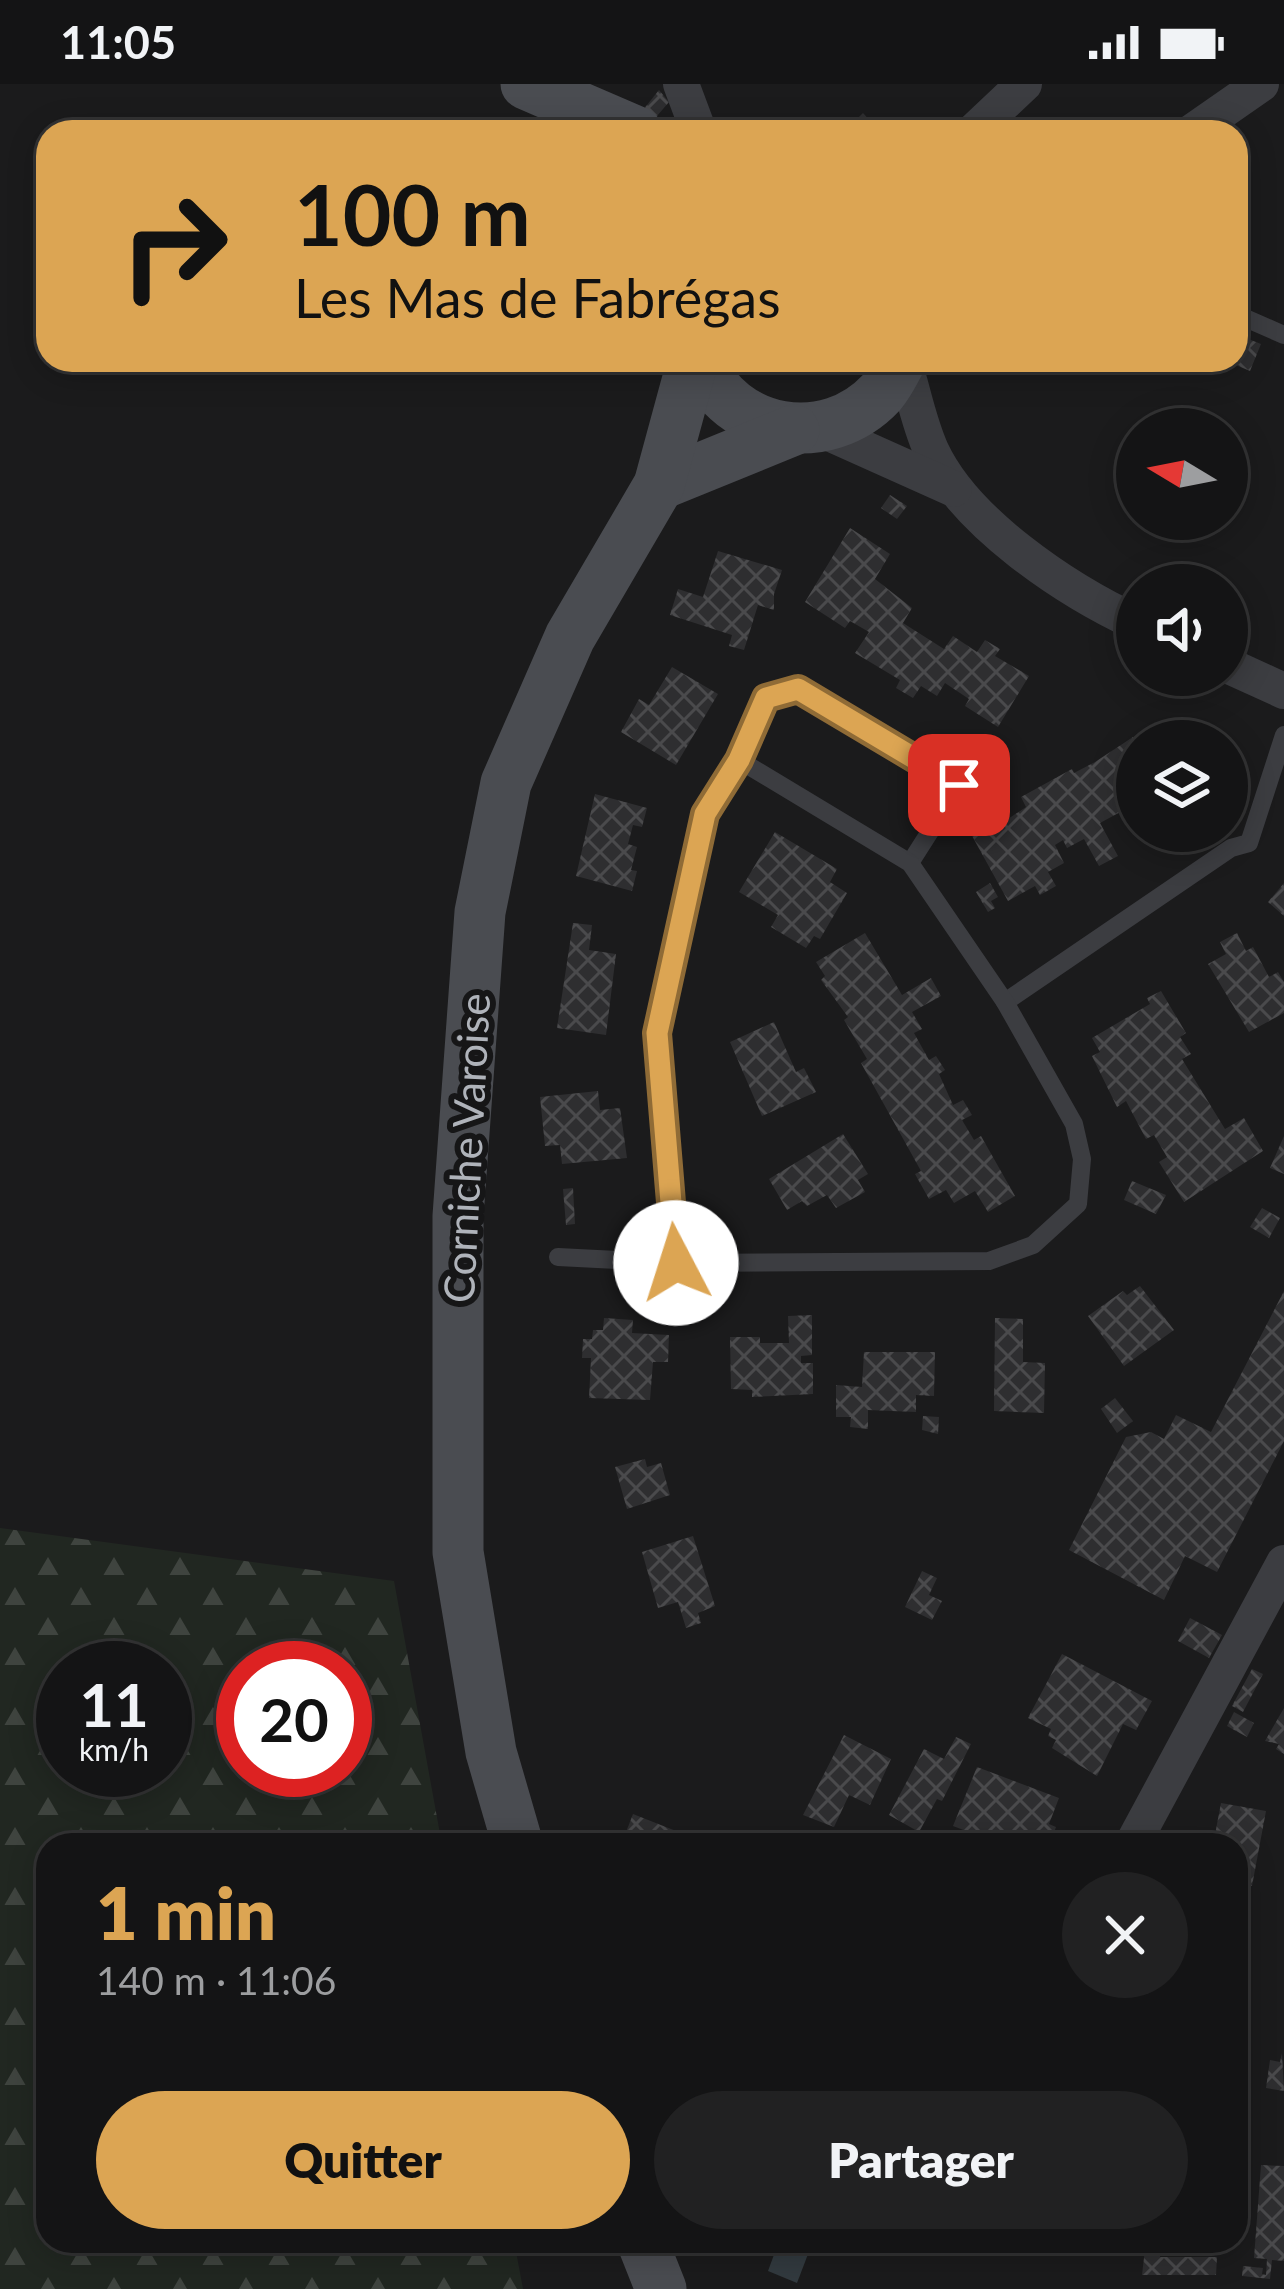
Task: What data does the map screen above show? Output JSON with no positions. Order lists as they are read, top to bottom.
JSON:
{
  "streets": {
    "street": ["Corniche Varoise"]
  },
  "north": "left",
  "page": {
    "status": "11:05",
    "turn": ["100 m", "Les Mas de Fabrégas"],
    "speed": "11 km/h",
    "limit": "20",
    "heading": ["1 min", "140 m · 11:06"],
    "buttons": ["Quitter", "Partager"]
  }
}
